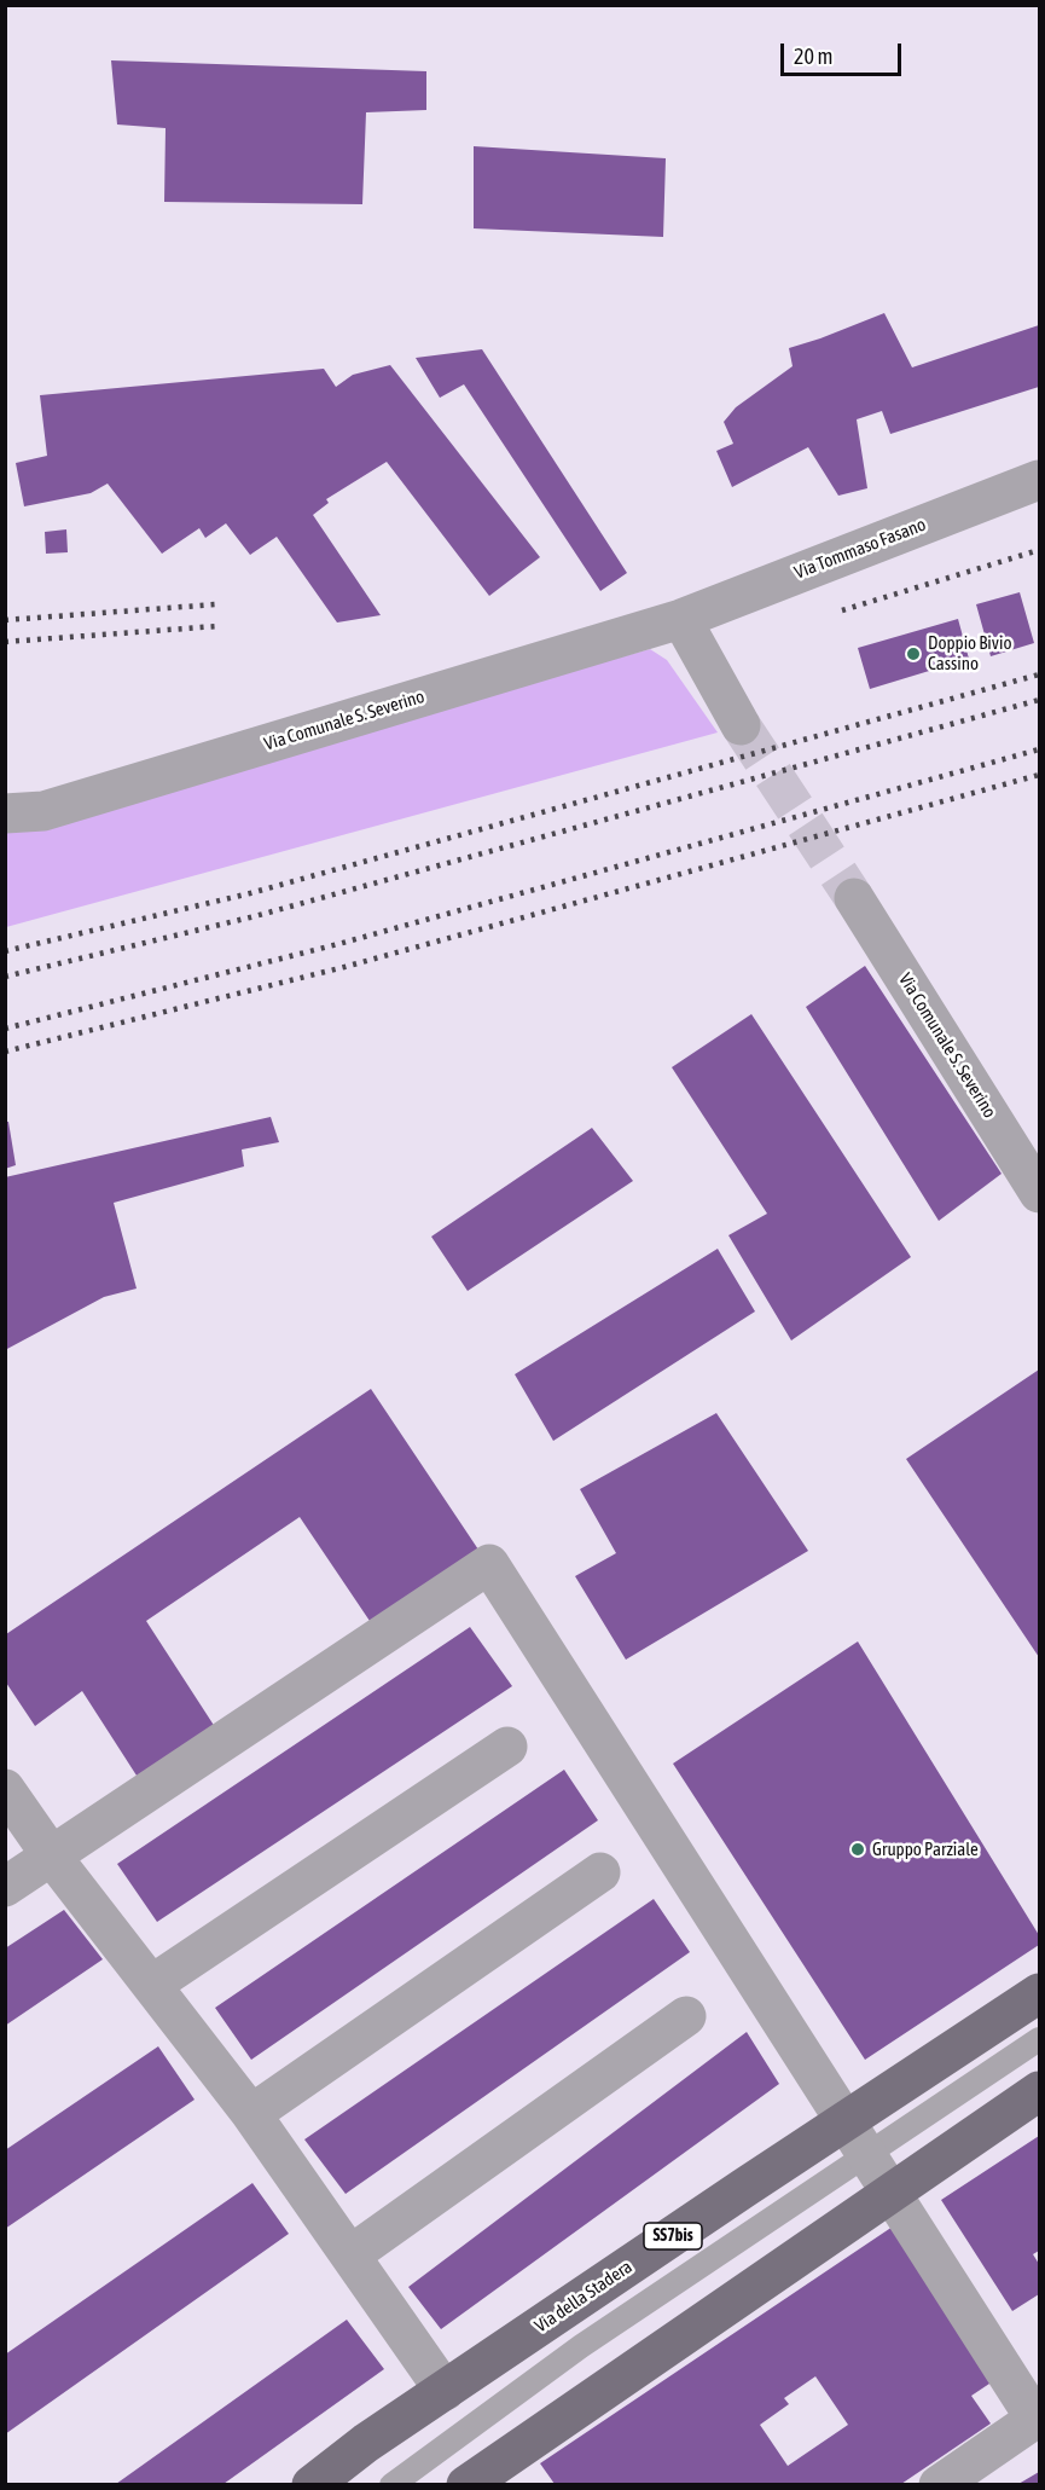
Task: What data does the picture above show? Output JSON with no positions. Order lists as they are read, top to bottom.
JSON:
{
  "streets": {
    "main road": ["SS7bis", "Via della Stadera"],
    "street": ["Via Tommaso Fasano", "Via Comunale S. Severino"]
  },
  "crossings": [
    ["Via Tommaso Fasano", "Via Comunale S. Severino"]
  ],
  "places": ["Doppio Bivio Cassino", "Gruppo Parziale"],
  "scale_bar": "20 m"
}
